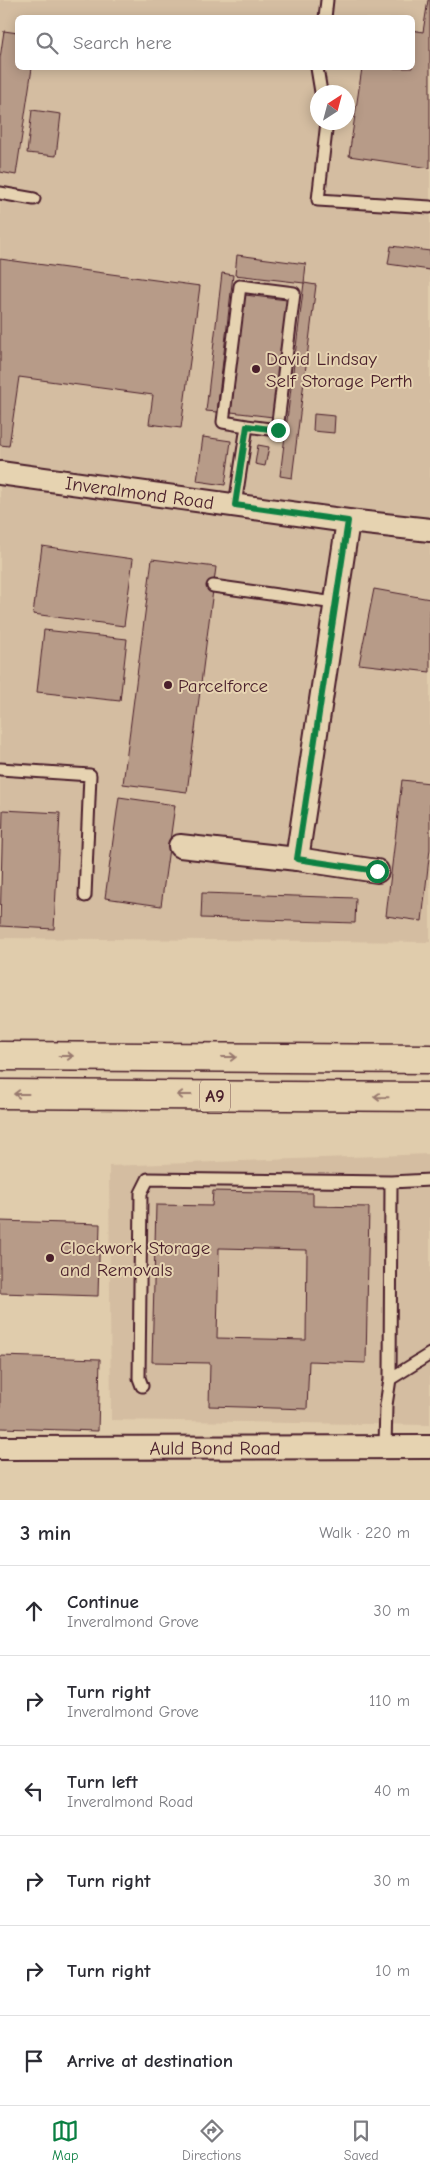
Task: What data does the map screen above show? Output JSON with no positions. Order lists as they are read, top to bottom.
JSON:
{
  "streets": {
    "highway": ["A9"],
    "street": ["Inveralmond Road", "Auld Bond Road"]
  },
  "places": ["David Lindsay Self Storage Perth", "Parcelforce", "Clockwork Storage and Removals"],
  "north": "top right",
  "page": {
    "search": "Search here",
    "heading": ["3 min", "Walk · 220 m"],
    "list": [
      ["Continue", "Inveralmond Grove", "30 m"],
      ["Turn right", "Inveralmond Grove", "110 m"],
      ["Turn left", "Inveralmond Road", "40 m"],
      ["Turn right", "30 m"],
      ["Turn right", "10 m"],
      "Arrive at destination"
    ],
    "nav": ["Map", "Directions", "Saved"]
  }
}
